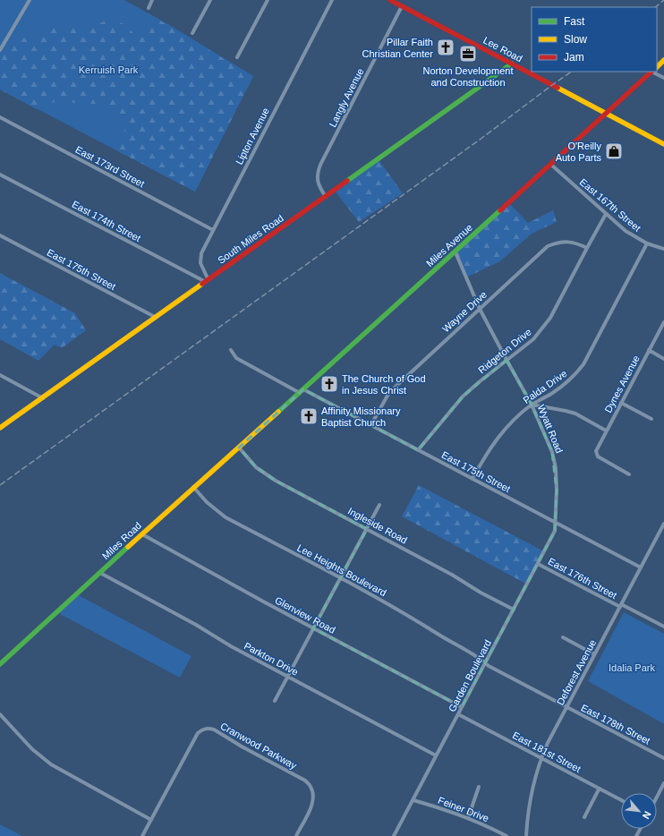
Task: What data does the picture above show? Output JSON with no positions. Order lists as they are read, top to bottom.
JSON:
{
  "streets": {
    "main road": [
      "Lee Road",
      "South Miles Road",
      "Miles Avenue",
      "Miles Road"
    ],
    "street": [
      "Langly Avenue",
      "Lipton Avenue",
      "East 173rd Street",
      "East 167th Street",
      "East 174th Street",
      "East 175th Street",
      "Wayne Drive",
      "Ridgeton Drive",
      "Dynes Avenue",
      "Palda Drive",
      "Wyatt Road",
      "Ingleside Road",
      "Lee Heights Boulevard",
      "East 176th Street",
      "Glenview Road",
      "Parkton Drive",
      "Deforest Avenue",
      "Garden Boulevard",
      "East 178th Street",
      "Cranwood Parkway",
      "East 181st Street",
      "Feiner Drive"
    ]
  },
  "crossings": [
    ["Lee Road", "Langly Avenue"],
    ["Lee Road", "South Miles Road"],
    ["Lee Road", "Miles Avenue"],
    ["Langly Avenue", "South Miles Road"],
    ["Lipton Avenue", "East 173rd Street"],
    ["Lipton Avenue", "East 174th Street"],
    ["Lipton Avenue", "South Miles Road"],
    ["East 167th Street", "Miles Avenue"],
    ["East 167th Street", "Ridgeton Drive"],
    ["East 167th Street", "Palda Drive"],
    ["East 174th Street", "South Miles Road"],
    ["South Miles Road", "East 175th Street"],
    ["Miles Avenue", "East 175th Street"],
    ["Miles Avenue", "Wyatt Road"],
    ["Miles Avenue", "Miles Road"],
    ["East 175th Street", "Wayne Drive"],
    ["East 175th Street", "Ridgeton Drive"],
    ["East 175th Street", "Palda Drive"],
    ["East 175th Street", "Wyatt Road"],
    ["East 175th Street", "Deforest Avenue"],
    ["East 175th Street", "Garden Boulevard"],
    ["Wayne Drive", "Ridgeton Drive"],
    ["Wayne Drive", "Wyatt Road"],
    ["Ridgeton Drive", "Wyatt Road"],
    ["Palda Drive", "Wyatt Road"],
    ["Wyatt Road", "Garden Boulevard"],
    ["Ingleside Road", "Miles Road"],
    ["Ingleside Road", "Garden Boulevard"],
    ["Miles Road", "Lee Heights Boulevard"],
    ["Miles Road", "Glenview Road"],
    ["Miles Road", "Parkton Drive"],
    ["Lee Heights Boulevard", "Garden Boulevard"],
    ["Lee Heights Boulevard", "East 178th Street"],
    ["East 176th Street", "Deforest Avenue"],
    ["East 176th Street", "Garden Boulevard"],
    ["Glenview Road", "Garden Boulevard"],
    ["Parkton Drive", "Garden Boulevard"],
    ["Deforest Avenue", "East 178th Street"],
    ["Deforest Avenue", "East 181st Street"],
    ["Garden Boulevard", "East 178th Street"],
    ["Garden Boulevard", "East 181st Street"],
    ["Garden Boulevard", "Feiner Drive"]
  ],
  "parks": ["Kerruish Park", "Idalia Park"],
  "places": {
    "church": ["Pillar Faith Christian Center", "The Church of God in Jesus Christ", "Affinity Missionary Baptist Church"],
    "office": ["Norton Development and Construction"],
    "shop": ["O'Reilly Auto Parts"]
  },
  "legend": ["Fast", "Slow", "Jam"],
  "north": "bottom right"
}
